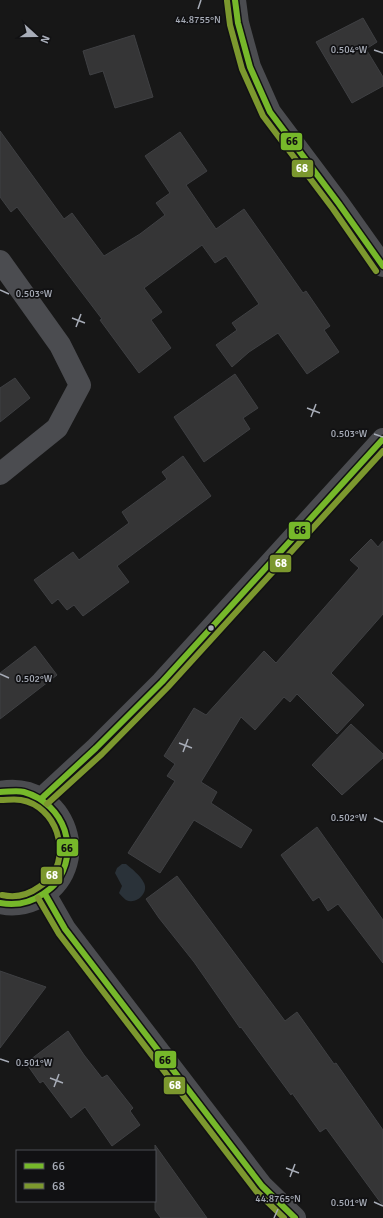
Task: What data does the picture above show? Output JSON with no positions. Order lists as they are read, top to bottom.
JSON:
{
  "lines": ["transit line 66", "transit line 68"],
  "legend": ["66", "68"],
  "north": "right",
  "coordinates": [
    "44.8755°N",
    "0.504°W",
    "0.503°W",
    "0.502°W",
    "0.501°W",
    "44.8765°N"
  ]
}
